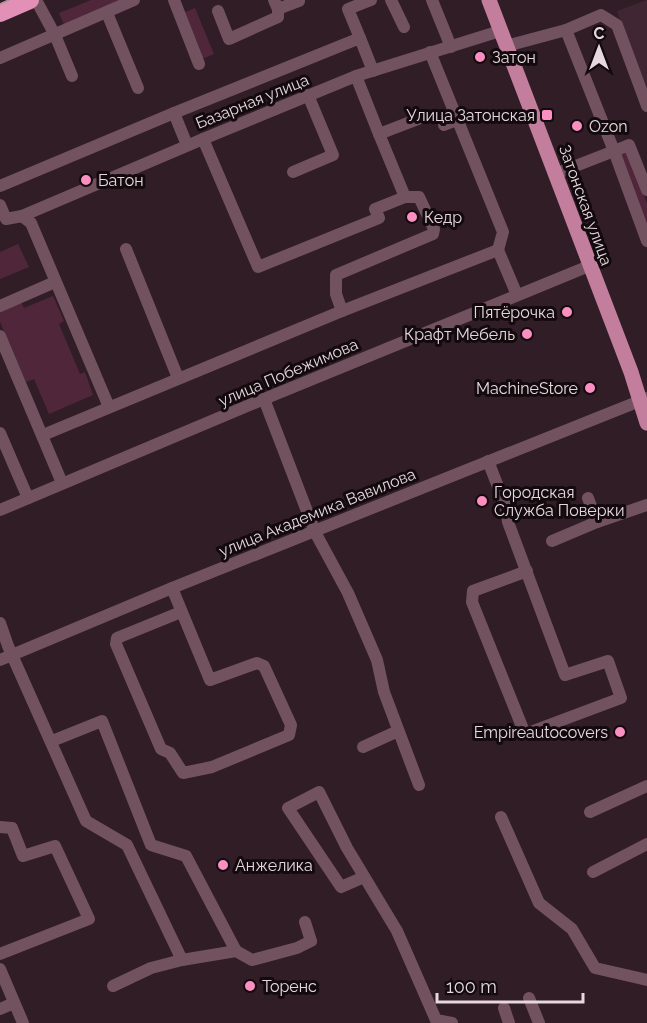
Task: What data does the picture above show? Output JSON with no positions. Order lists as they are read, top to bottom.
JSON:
{
  "streets": {
    "main road": ["Затонская улица"],
    "street": ["Базарная улица", "улица Побежимова", "улица Академика Вавилова"]
  },
  "crossings": [
    ["Базарная улица", "Затонская улица"],
    ["Затонская улица", "улица Побежимова"],
    ["Затонская улица", "улица Академика Вавилова"]
  ],
  "places": {
    "other": [
      "Затон",
      "Ozon",
      "Батон",
      "Кедр",
      "Пятёрочка",
      "Крафт Мебель",
      "MachineStore",
      "Городская Служба Поверки",
      "Empireautocovers",
      "Анжелика",
      "Торенс"
    ],
    "transit": ["Улица Затонская"]
  },
  "scale_bar": "100 m",
  "north": "top"
}
